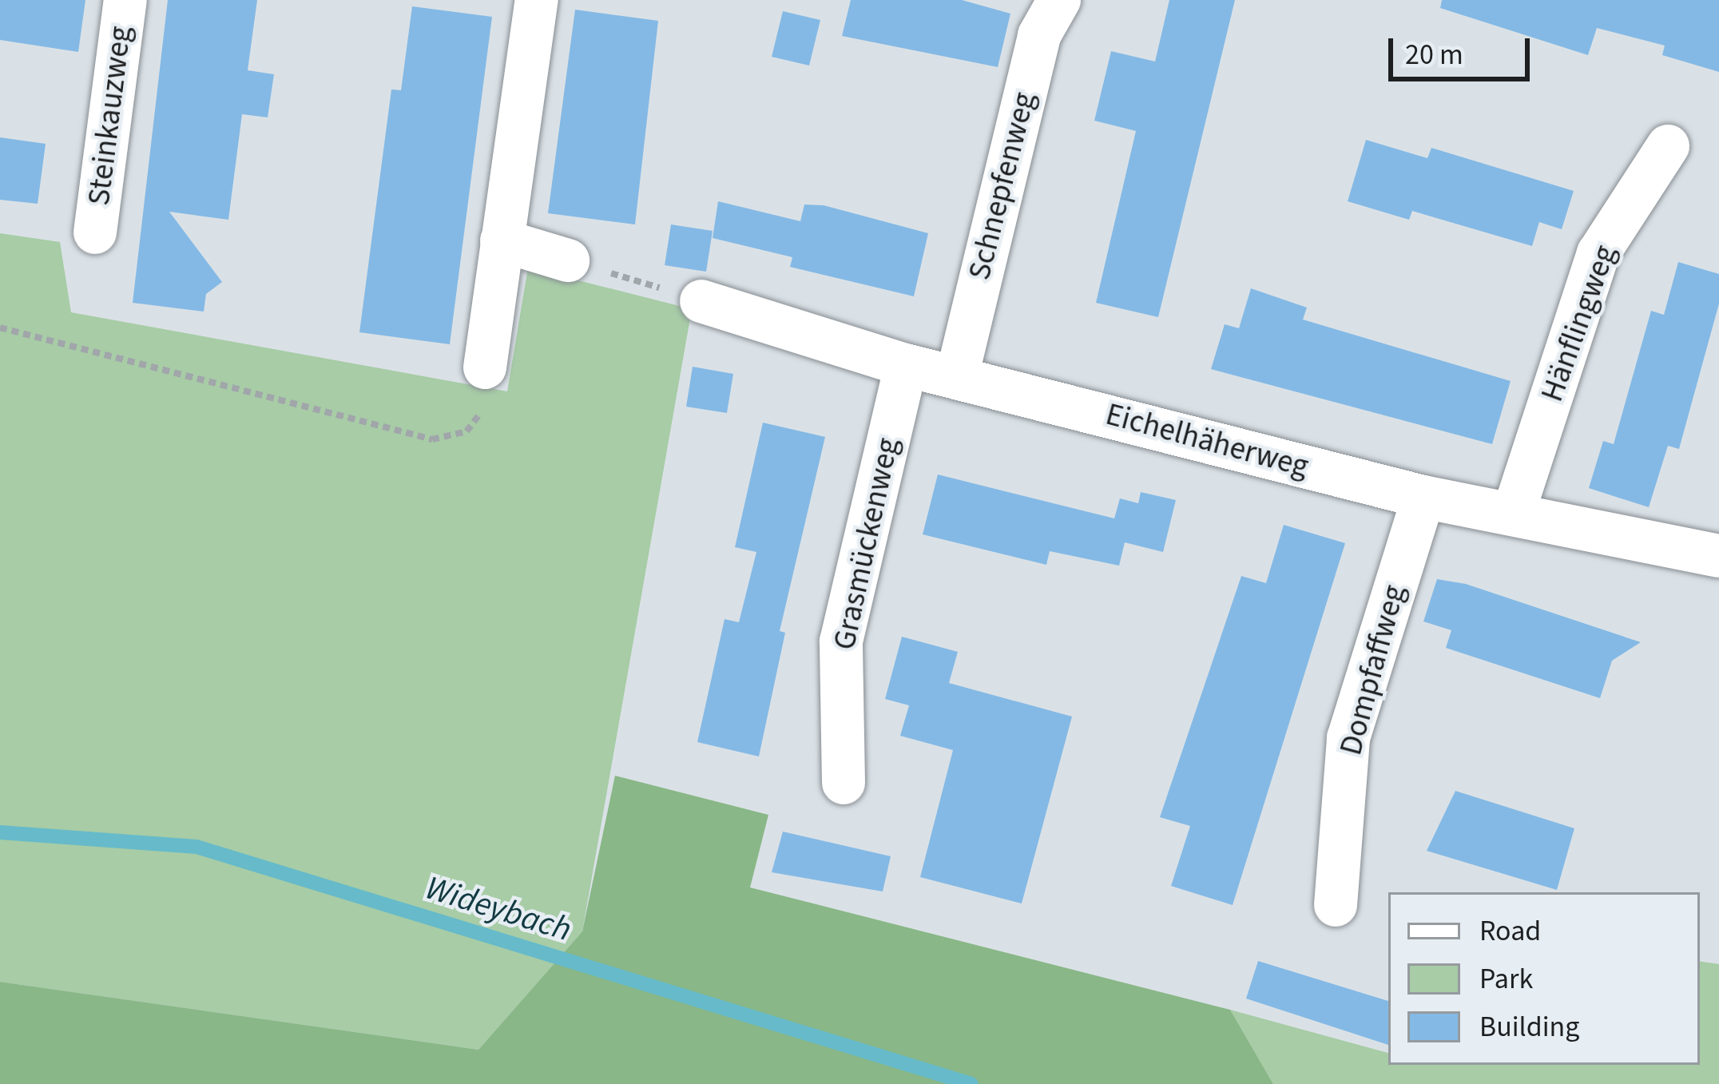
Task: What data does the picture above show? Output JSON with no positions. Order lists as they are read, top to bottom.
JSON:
{
  "streets": {
    "street": [
      "Steinkauzweg",
      "Schnepfenweg",
      "Hänflingweg",
      "Eichelhäherweg",
      "Grasmückenweg",
      "Dompfaffweg"
    ]
  },
  "crossings": [
    ["Schnepfenweg", "Eichelhäherweg"],
    ["Hänflingweg", "Eichelhäherweg"],
    ["Eichelhäherweg", "Grasmückenweg"],
    ["Eichelhäherweg", "Dompfaffweg"]
  ],
  "water": ["Wideybach"],
  "legend": ["Road", "Park", "Building"],
  "scale_bar": "20 m"
}
